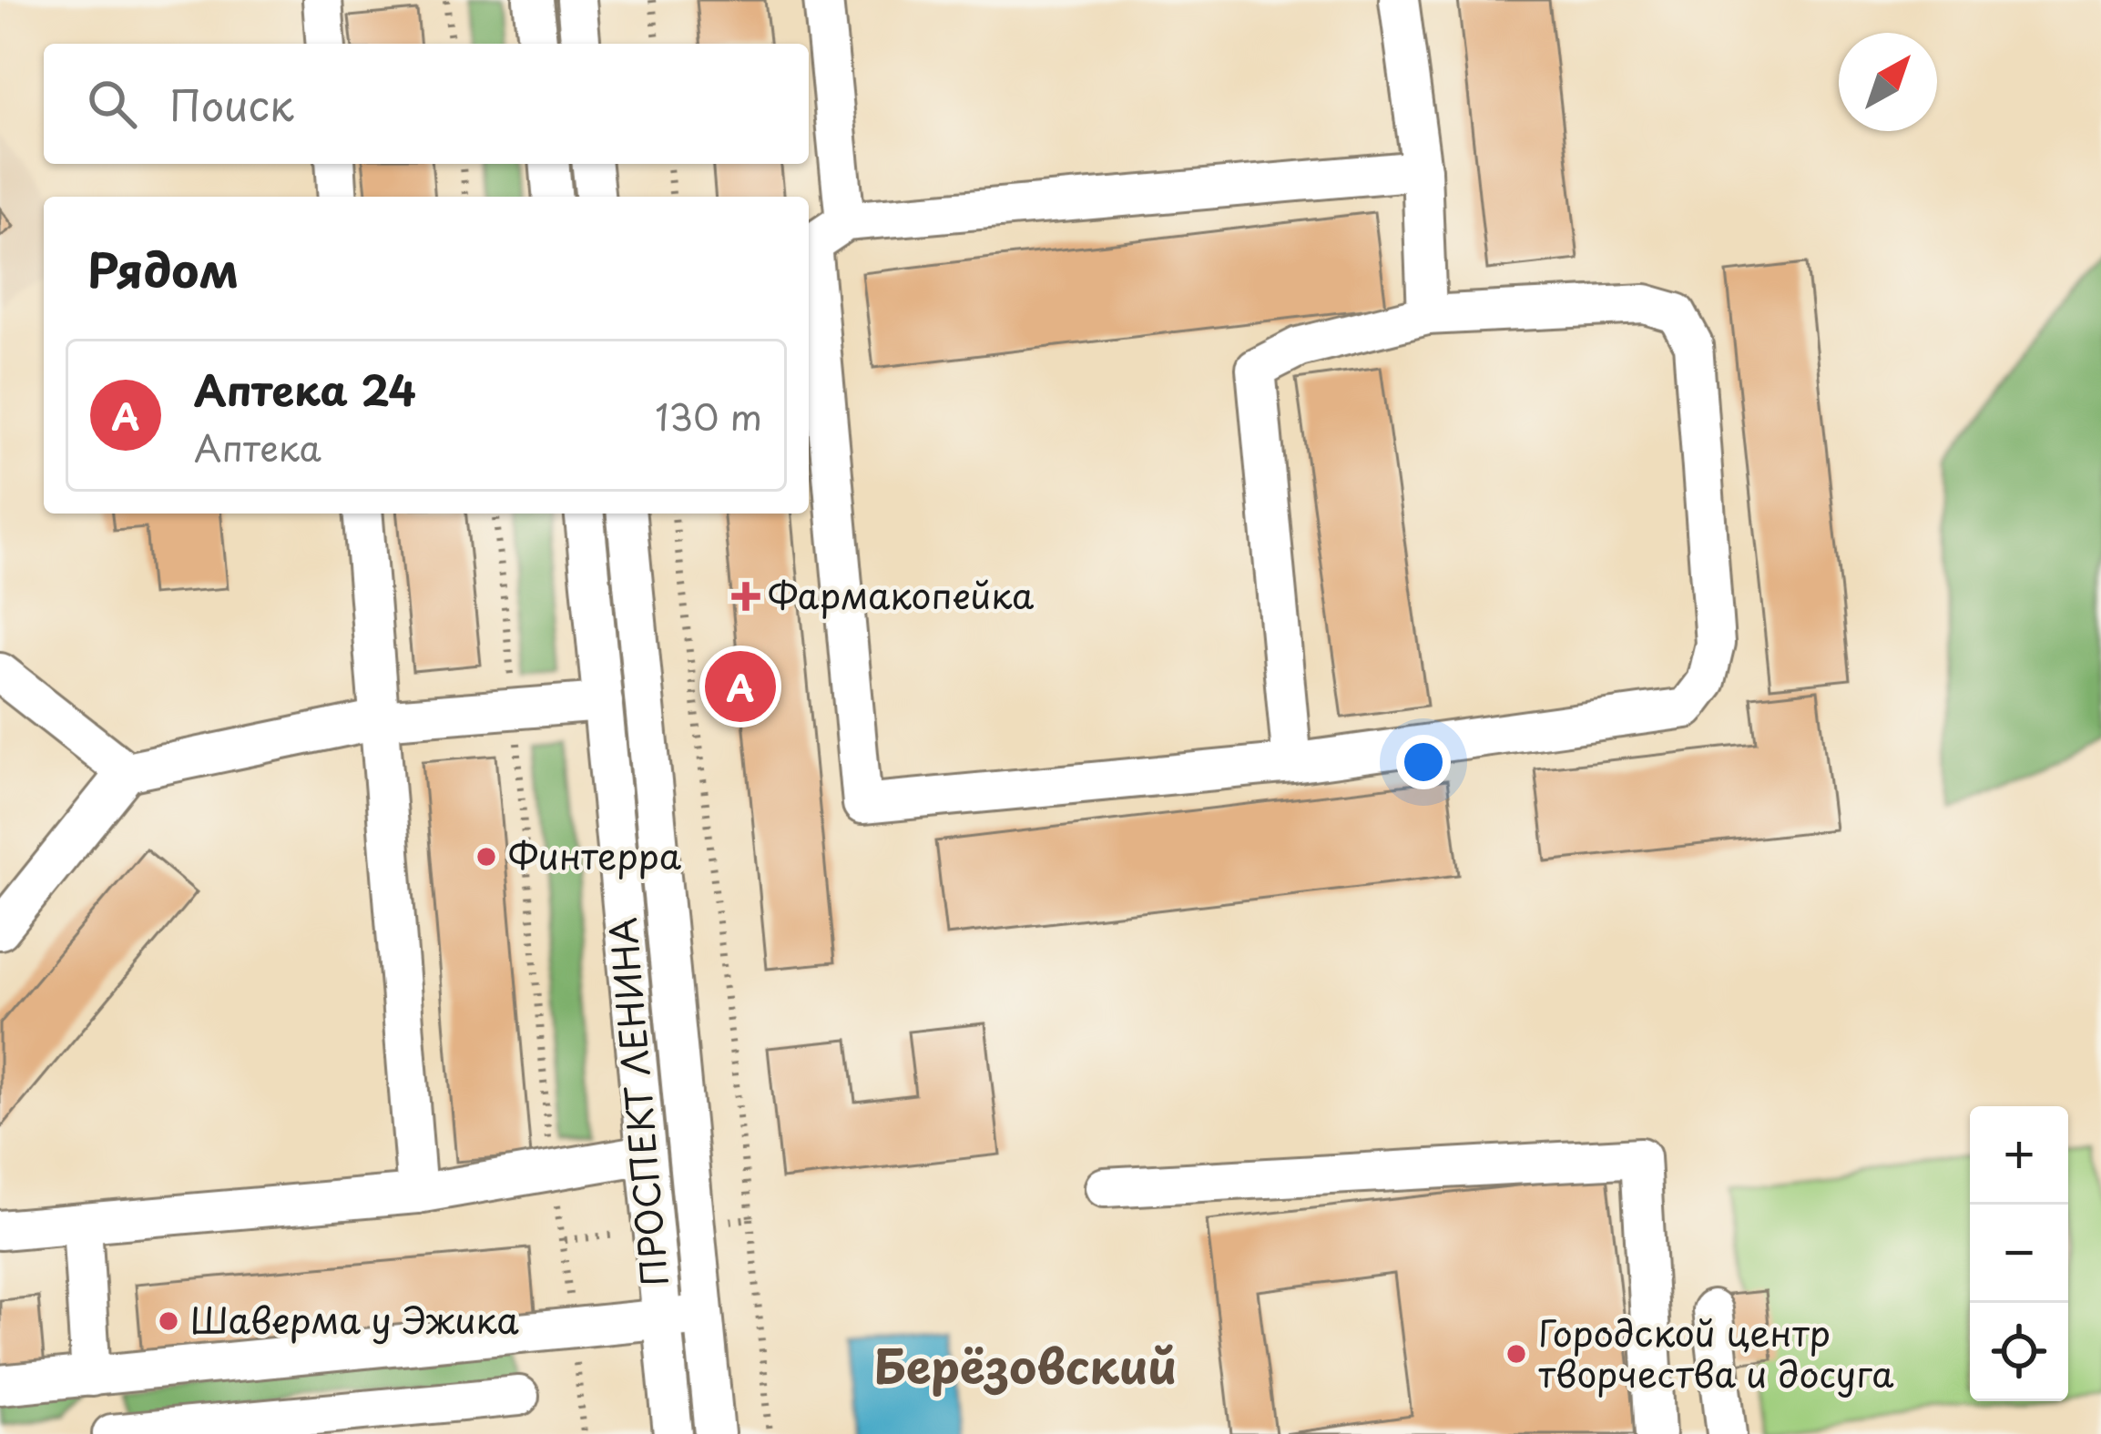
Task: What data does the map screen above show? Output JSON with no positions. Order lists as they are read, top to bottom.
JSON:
{
  "streets": {
    "street": ["ПРОСПЕКТ ЛЕНИНА"]
  },
  "districts": ["Берёзовский"],
  "places": {
    "health": ["Фармакопейка"],
    "other": ["Финтерра", "Шаверма у Эжика", "Городской центр творчества и досуга"]
  },
  "north": "top right",
  "page": {
    "search": "Поиск",
    "heading": "Рядом",
    "list": [
      {
        "mark": "A",
        "name": "Аптека 24",
        "note": "Аптека",
        "value": "130 m"
      }
    ],
    "pins": "A",
    "map_buttons": ["+", "−"]
  }
}
